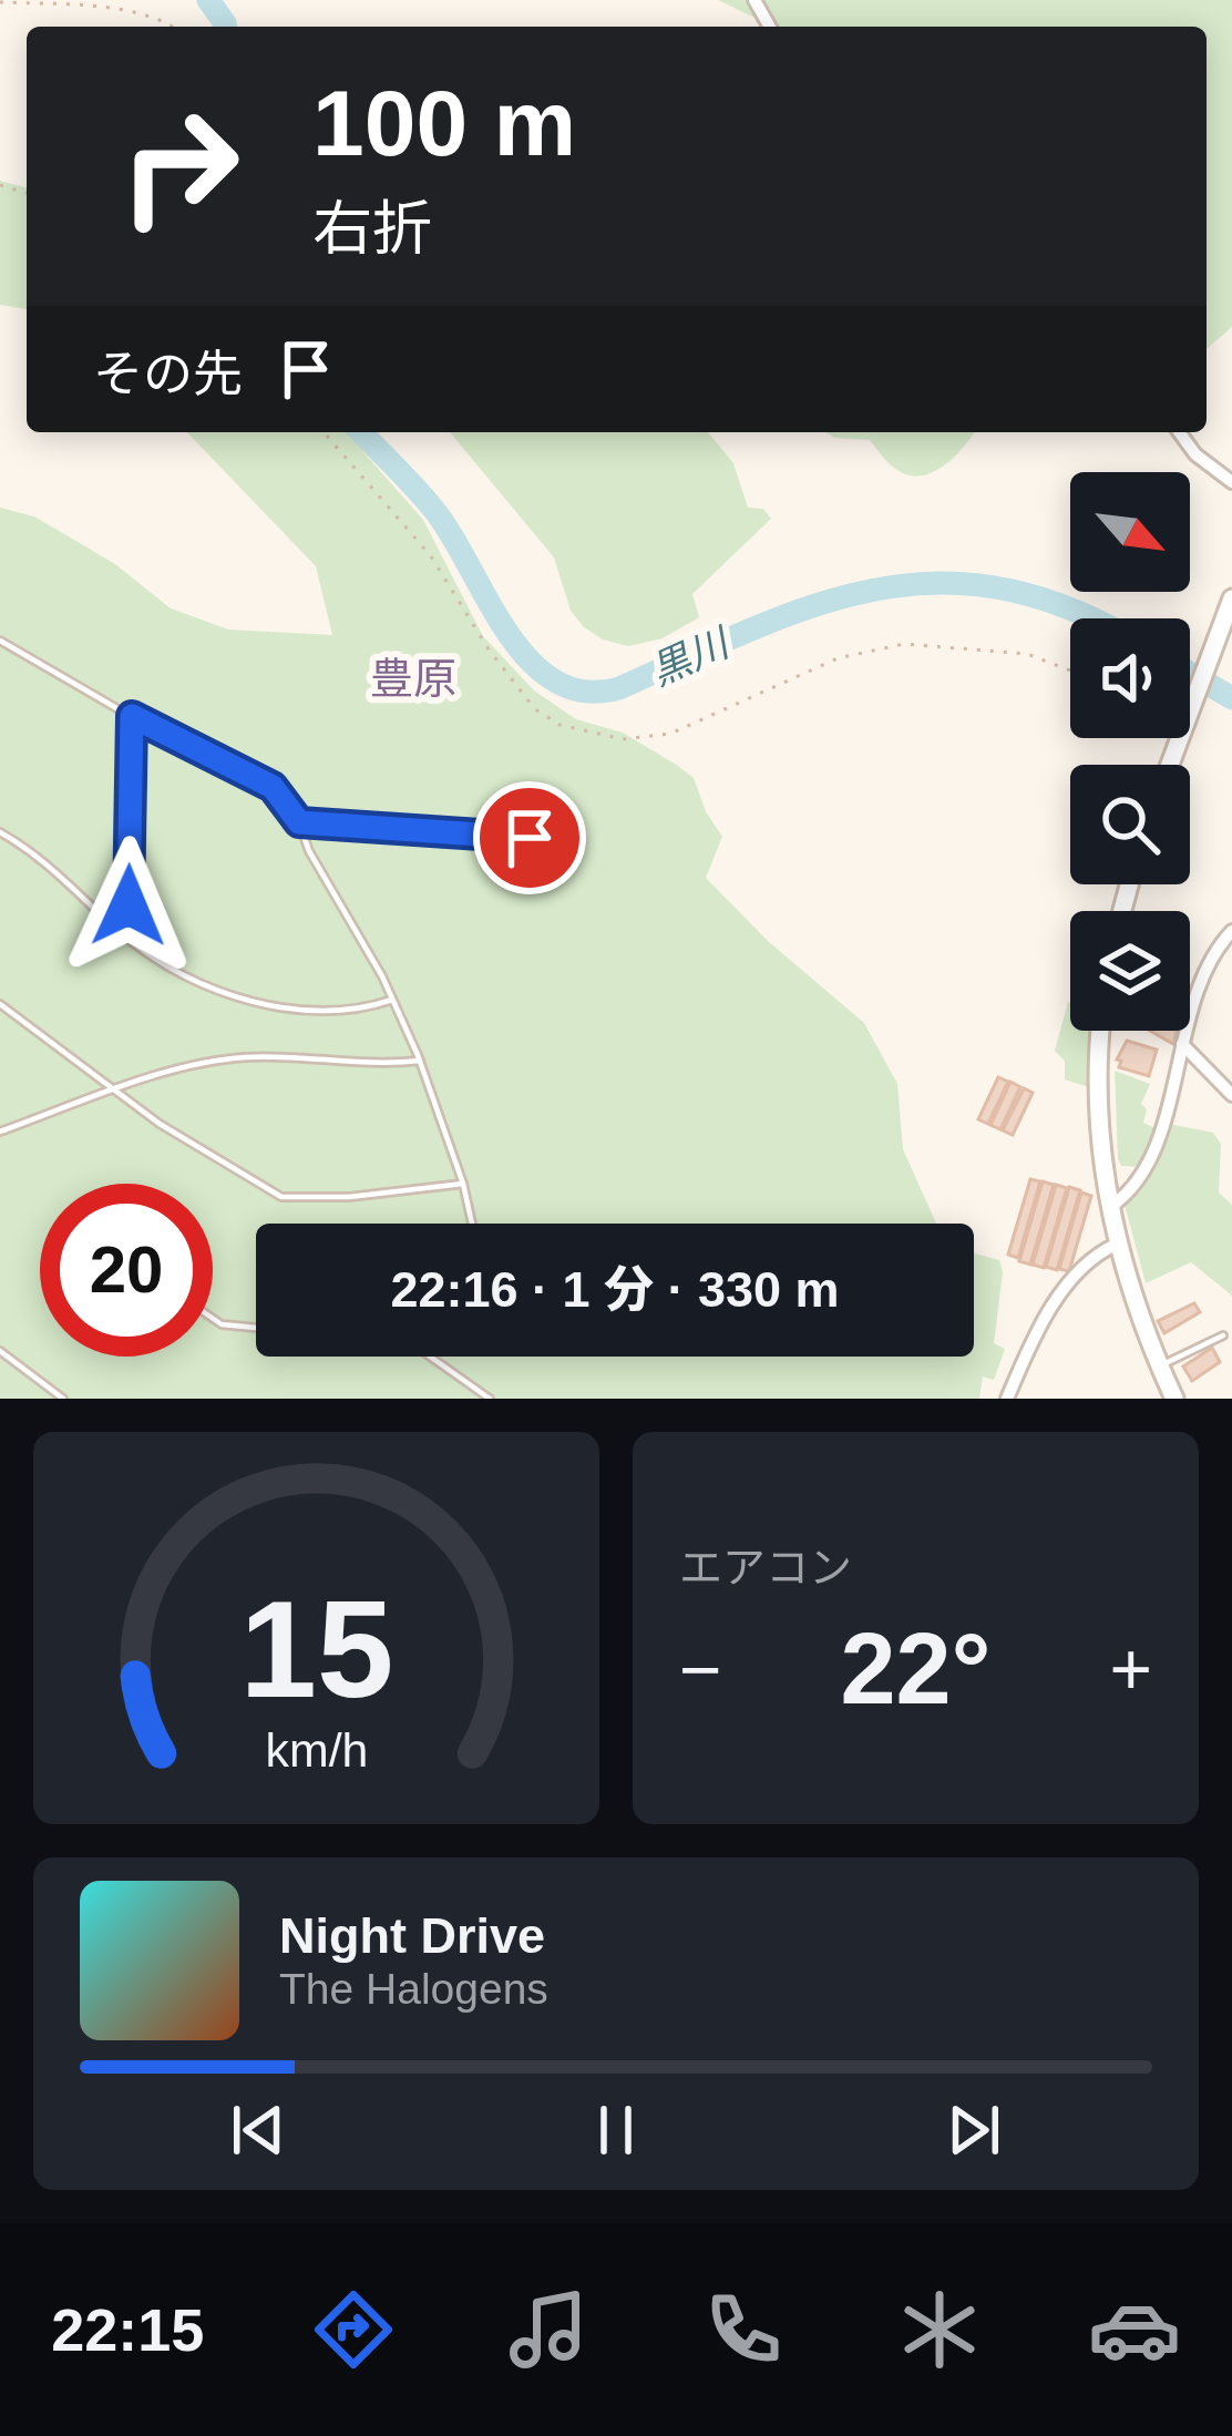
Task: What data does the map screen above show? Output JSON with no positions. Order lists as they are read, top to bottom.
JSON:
{
  "districts": ["豊原"],
  "water": ["黒川"],
  "north": "bottom right",
  "page": {
    "turn": ["100 m", "右折"],
    "then": "その先",
    "limit": "20",
    "trip": "22:16 · 1 分 · 330 m",
    "tile": "エアコン",
    "heat": ["−", "22°", "+"],
    "song": ["Night Drive", "The Halogens"],
    "tabs": "22:15",
    "gauge": ["15", "km/h"]
  }
}
